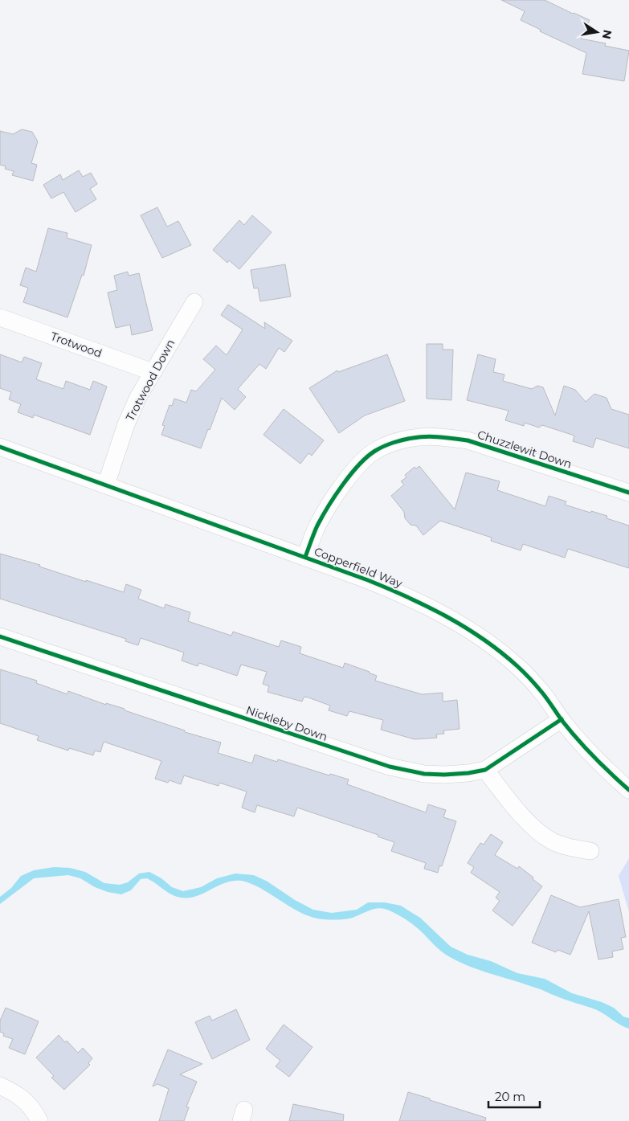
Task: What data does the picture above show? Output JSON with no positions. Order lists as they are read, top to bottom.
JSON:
{
  "streets": {
    "street": [
      "Trotwood",
      "Trotwood Down",
      "Chuzzlewit Down",
      "Copperfield Way",
      "Nickleby Down"
    ]
  },
  "crossings": [
    ["Trotwood", "Trotwood Down"],
    ["Trotwood Down", "Copperfield Way"],
    ["Chuzzlewit Down", "Copperfield Way"],
    ["Copperfield Way", "Nickleby Down"]
  ],
  "scale_bar": "20 m",
  "north": "right"
}
